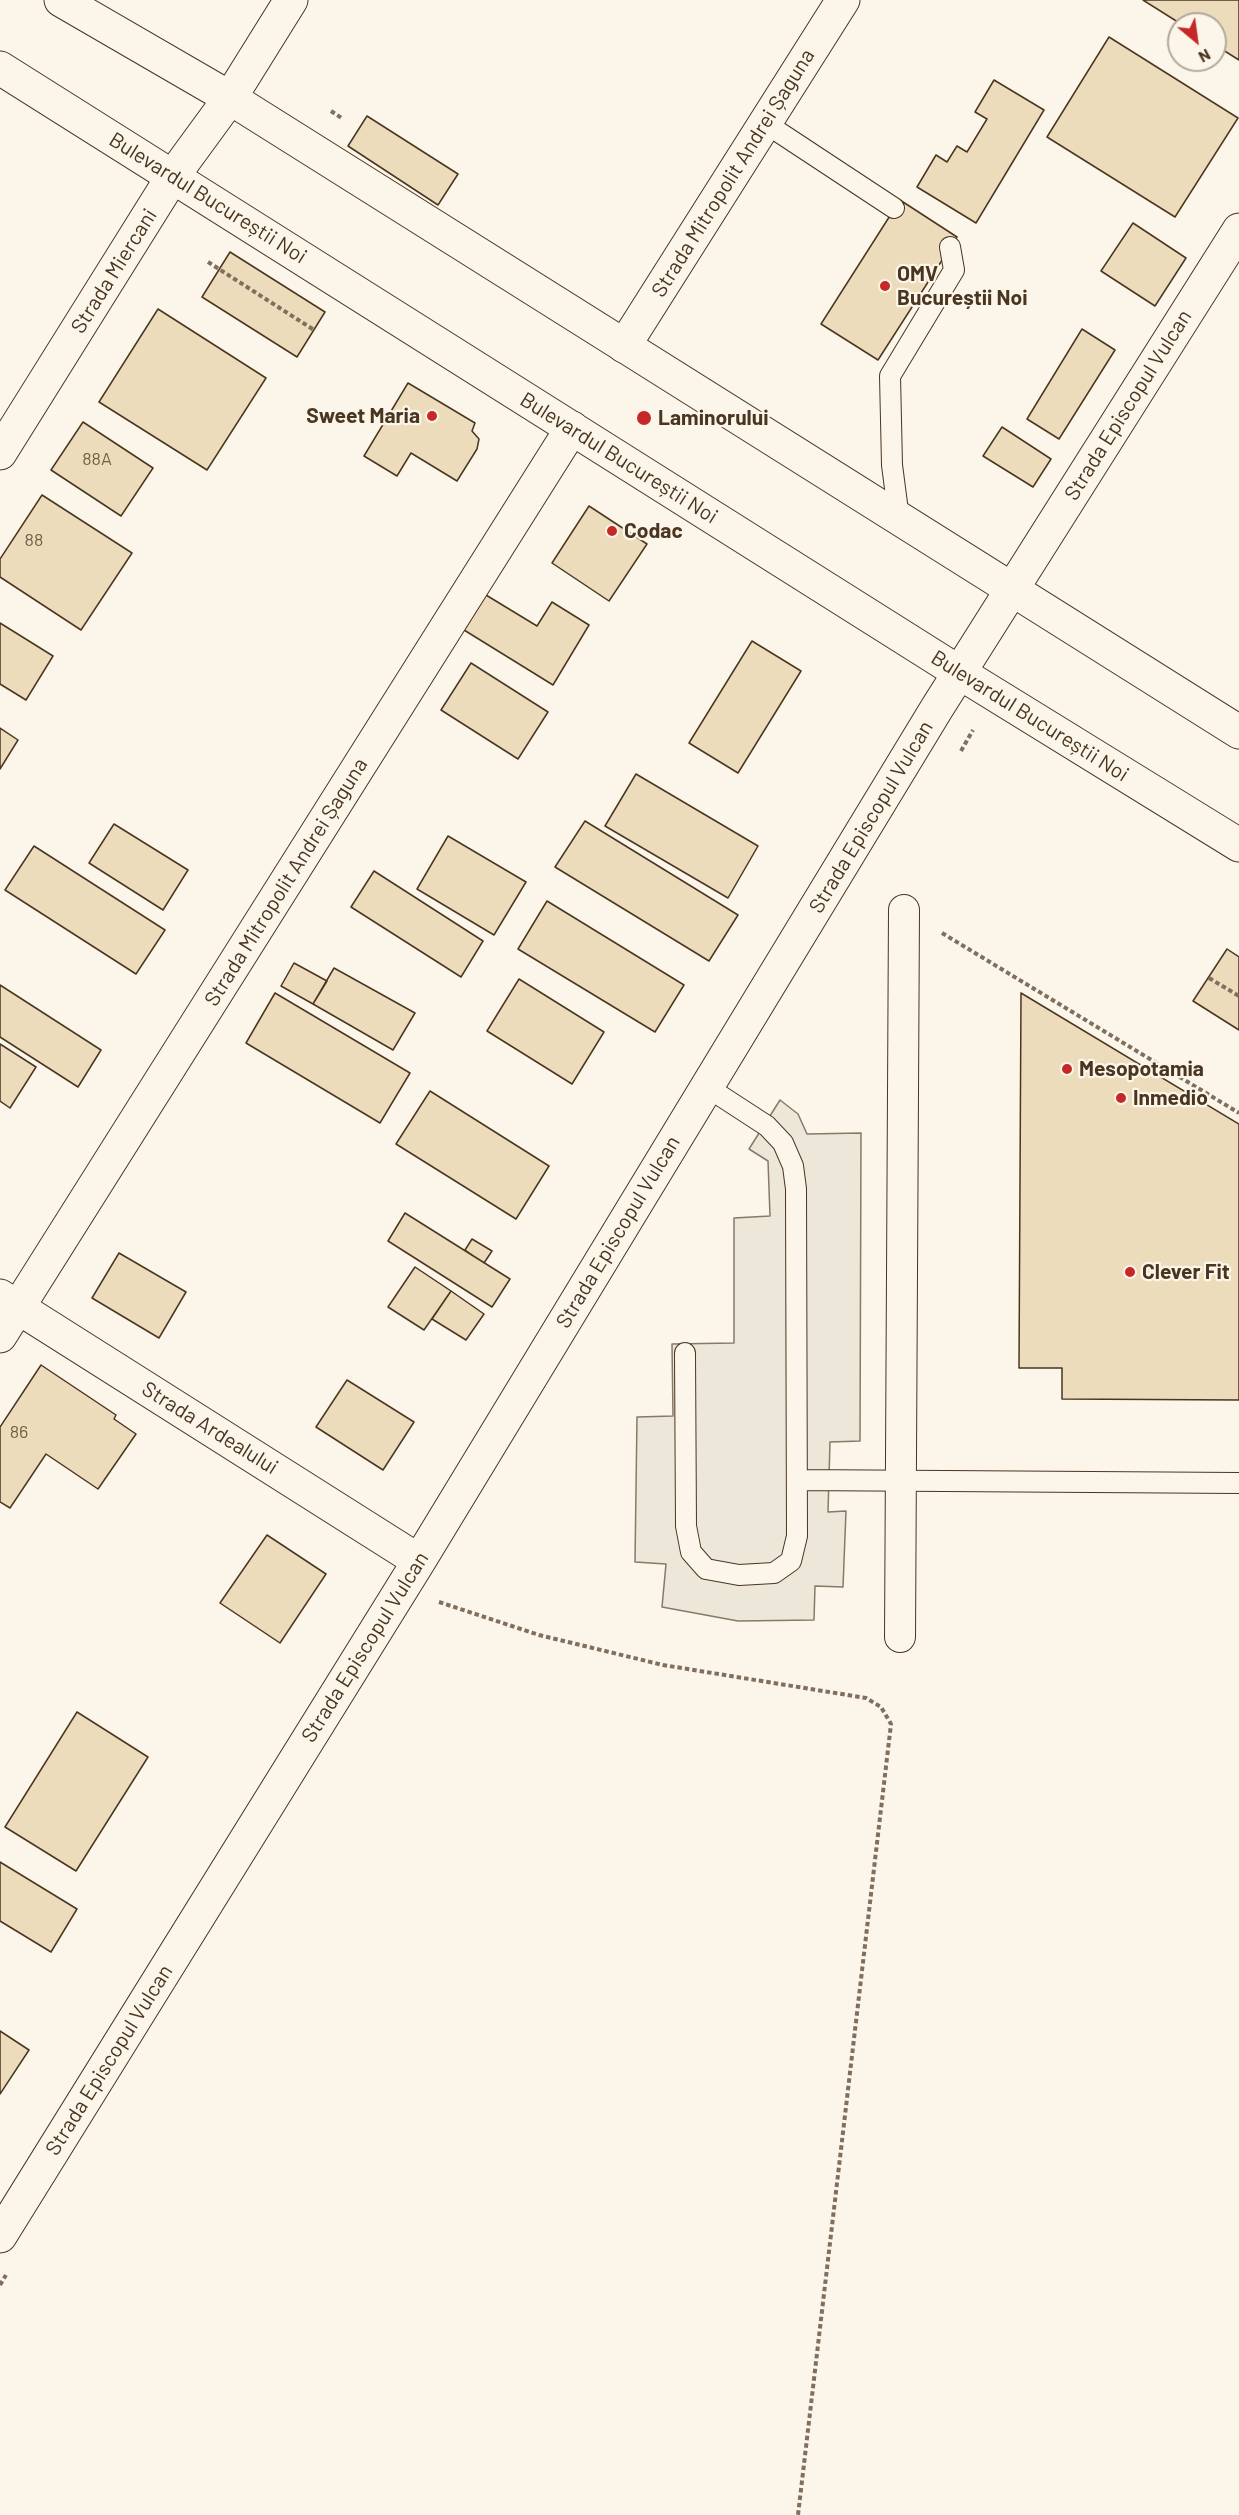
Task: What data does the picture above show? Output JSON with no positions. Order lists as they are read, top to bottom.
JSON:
{
  "streets": {
    "street": [
      "Strada Mitropolit Andrei Șaguna",
      "Bulevardul Bucureștii Noi",
      "Strada Miercani",
      "Strada Episcopul Vulcan",
      "Strada Ardealului"
    ]
  },
  "crossings": [
    ["Strada Mitropolit Andrei Șaguna", "Bulevardul Bucureștii Noi"],
    ["Strada Mitropolit Andrei Șaguna", "Strada Ardealului"],
    ["Bulevardul Bucureștii Noi", "Strada Miercani"],
    ["Bulevardul Bucureștii Noi", "Strada Episcopul Vulcan"],
    ["Strada Episcopul Vulcan", "Strada Ardealului"]
  ],
  "places": [
    "OMV Bucureștii Noi",
    "Sweet Maria",
    "Laminorului",
    "Codac",
    "Mesopotamia",
    "Inmedio",
    "Clever Fit"
  ],
  "house_numbers": ["88A", "88", "86"],
  "north": "bottom right"
}
